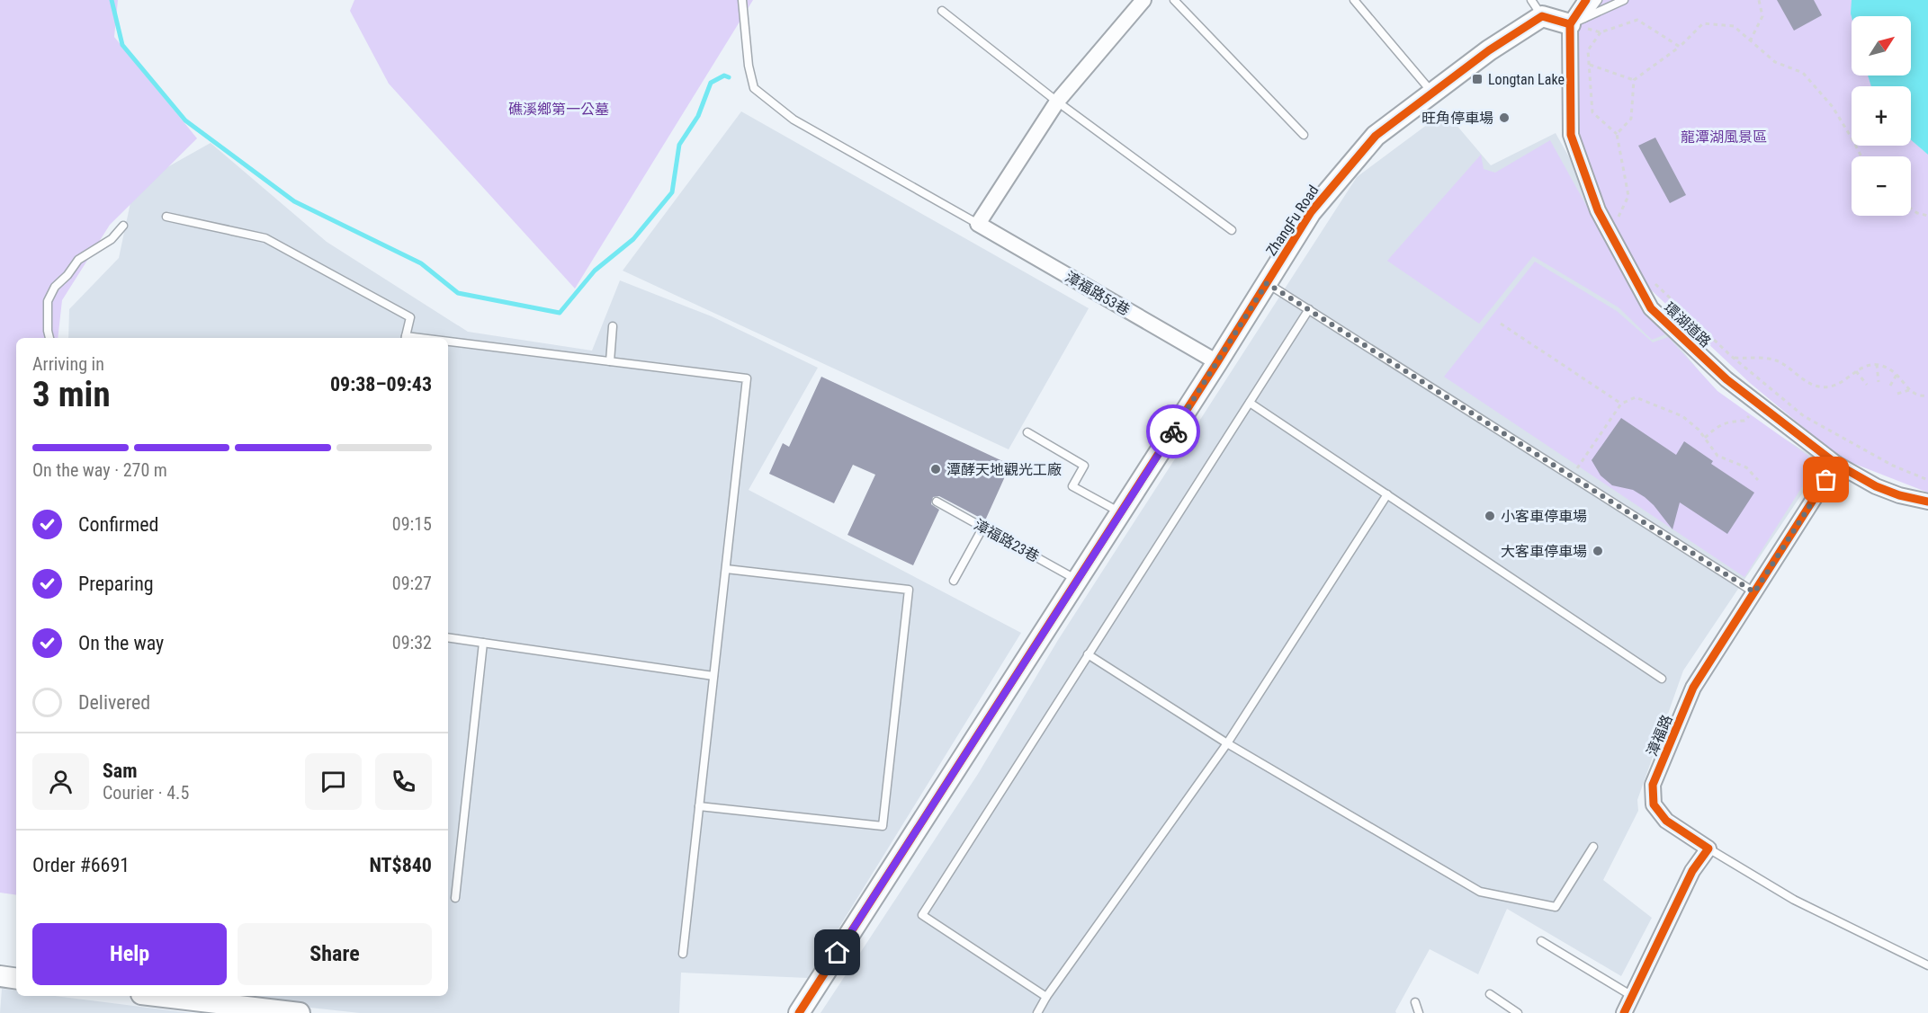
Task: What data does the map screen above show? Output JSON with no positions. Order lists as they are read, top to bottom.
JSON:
{
  "streets": {
    "street": [
      "ZhangFu Road",
      "漳福路53巷",
      "環湖道路",
      "漳福路"
    ],
    "lane": ["漳福路23巷"]
  },
  "crossings": [
    ["ZhangFu Road", "漳福路53巷"],
    ["ZhangFu Road", "環湖道路"],
    ["ZhangFu Road", "漳福路23巷"],
    ["環湖道路", "漳福路"]
  ],
  "parks": ["礁溪鄉第一公墓", "龍潭湖風景區"],
  "places": {
    "transit": ["Longtan Lake"],
    "other": [
      "旺角停車場",
      "潭酵天地觀光工廠",
      "小客車停車場",
      "大客車停車場"
    ]
  },
  "north": "top right",
  "page": {
    "map_buttons": ["+", "−"],
    "heading": ["3 min", "Arriving in", "09:38–09:43"],
    "panel": [
      "Sam",
      "Courier · 4.5",
      "Order #6691",
      "NT$840"
    ],
    "bar": "On the way · 270 m",
    "list": [
      ["Confirmed", "09:15"],
      ["Preparing", "09:27"],
      ["On the way", "09:32"],
      "Delivered"
    ],
    "buttons": ["Help", "Share"]
  }
}
